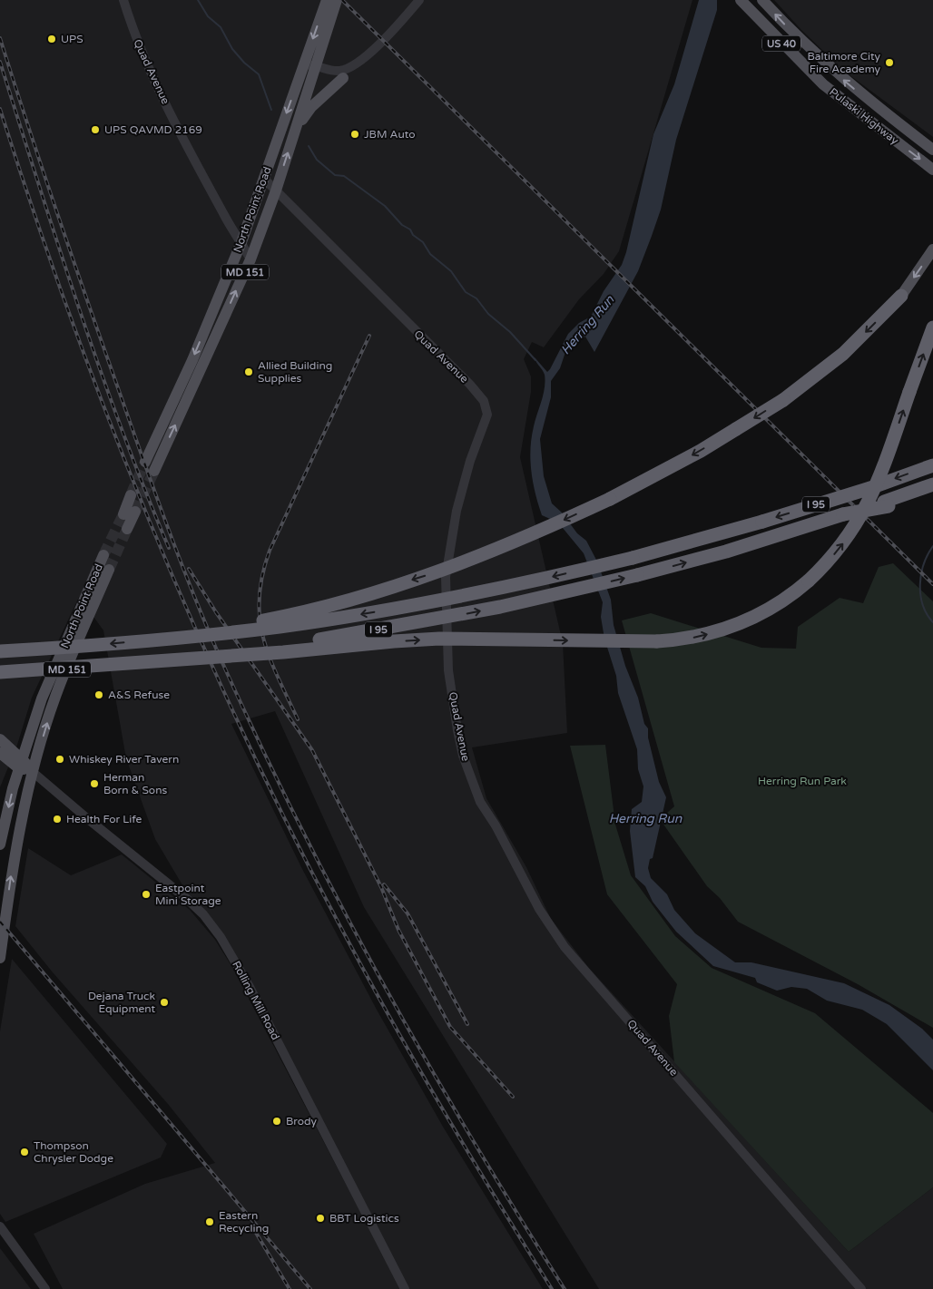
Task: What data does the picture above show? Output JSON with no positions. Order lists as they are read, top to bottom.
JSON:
{
  "streets": {
    "highway": ["I 95"],
    "main road": [
      "US 40",
      "Pulaski Highway",
      "North Point Road",
      "MD 151"
    ],
    "street": ["Quad Avenue", "Rolling Mill Road"]
  },
  "crossings": [
    ["Quad Avenue", "North Point Road"],
    ["North Point Road", "MD 151"],
    ["North Point Road", "Rolling Mill Road"],
    ["MD 151", "Rolling Mill Road"]
  ],
  "water": ["Herring Run"],
  "parks": ["Herring Run Park"],
  "places": [
    "UPS",
    "Baltimore City Fire Academy",
    "UPS QAVMD 2169",
    "JBM Auto",
    "Allied Building Supplies",
    "A&S Refuse",
    "Whiskey River Tavern",
    "Herman Born & Sons",
    "Health For Life",
    "Eastpoint Mini Storage",
    "Dejana Truck Equipment",
    "Brody",
    "Thompson Chrysler Dodge",
    "BBT Logistics",
    "Eastern Recycling"
  ]
}
